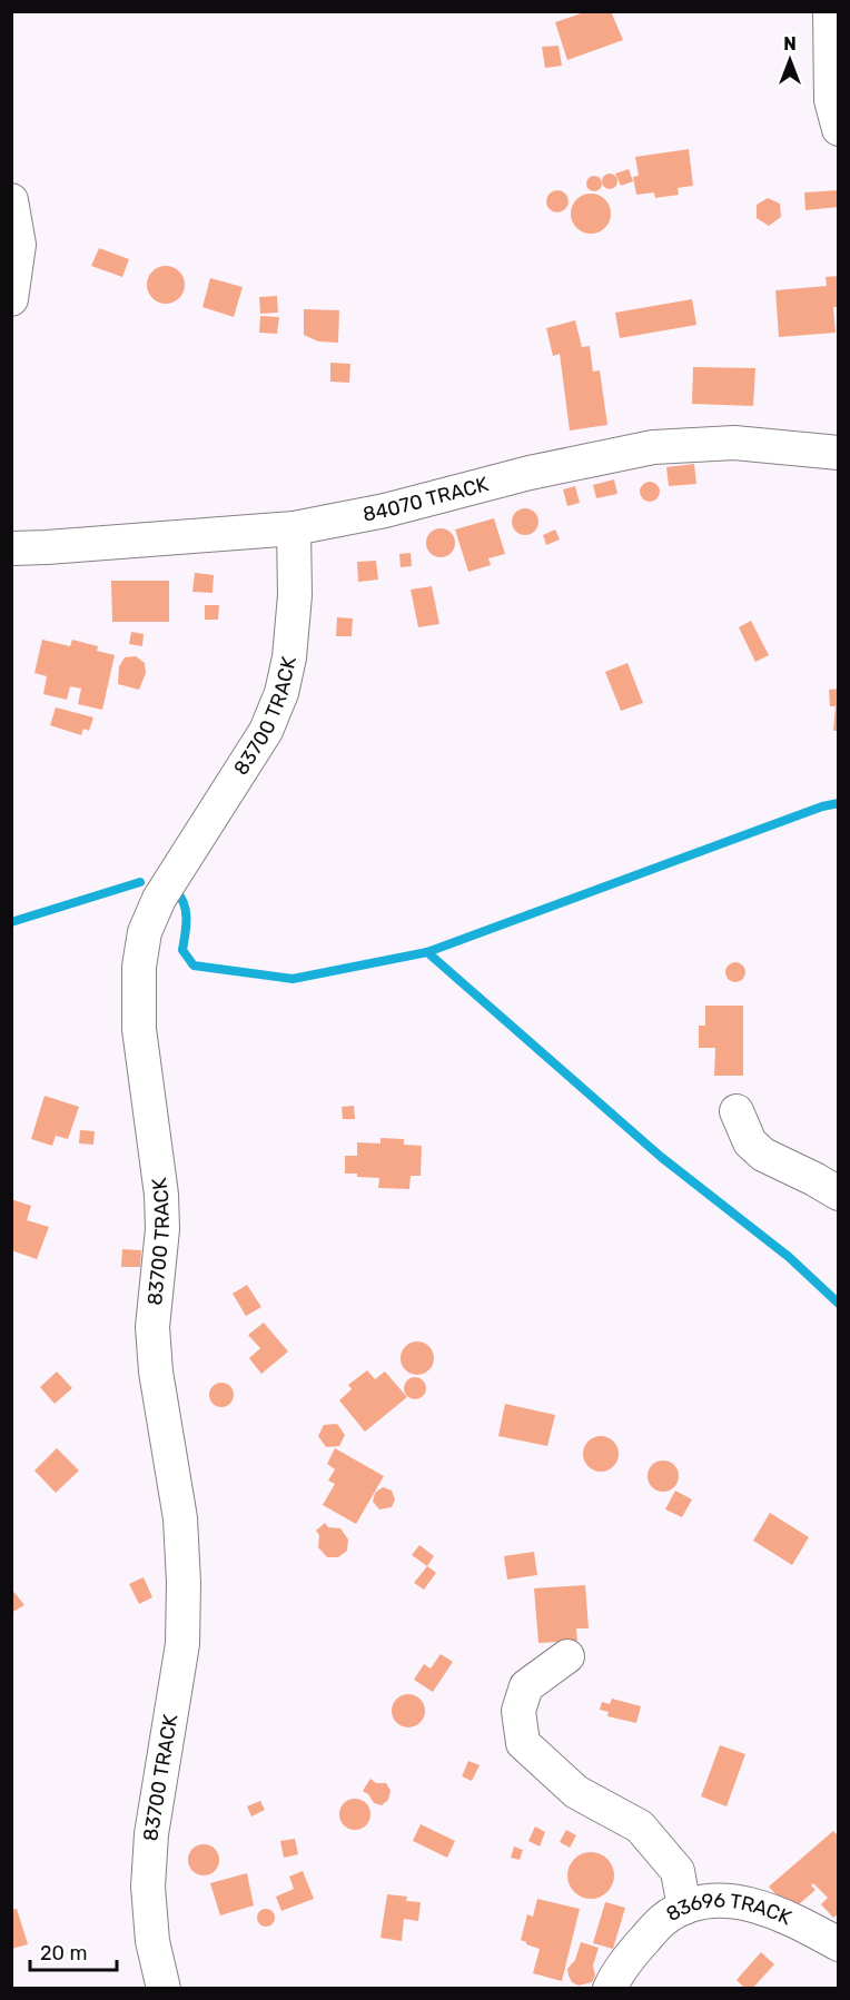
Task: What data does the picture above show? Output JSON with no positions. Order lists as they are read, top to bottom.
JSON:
{
  "streets": {
    "street": ["84070 TRACK", "83700 TRACK", "83696 TRACK"]
  },
  "crossings": [
    ["84070 TRACK", "83700 TRACK"]
  ],
  "scale_bar": "20 m",
  "north": "top"
}
